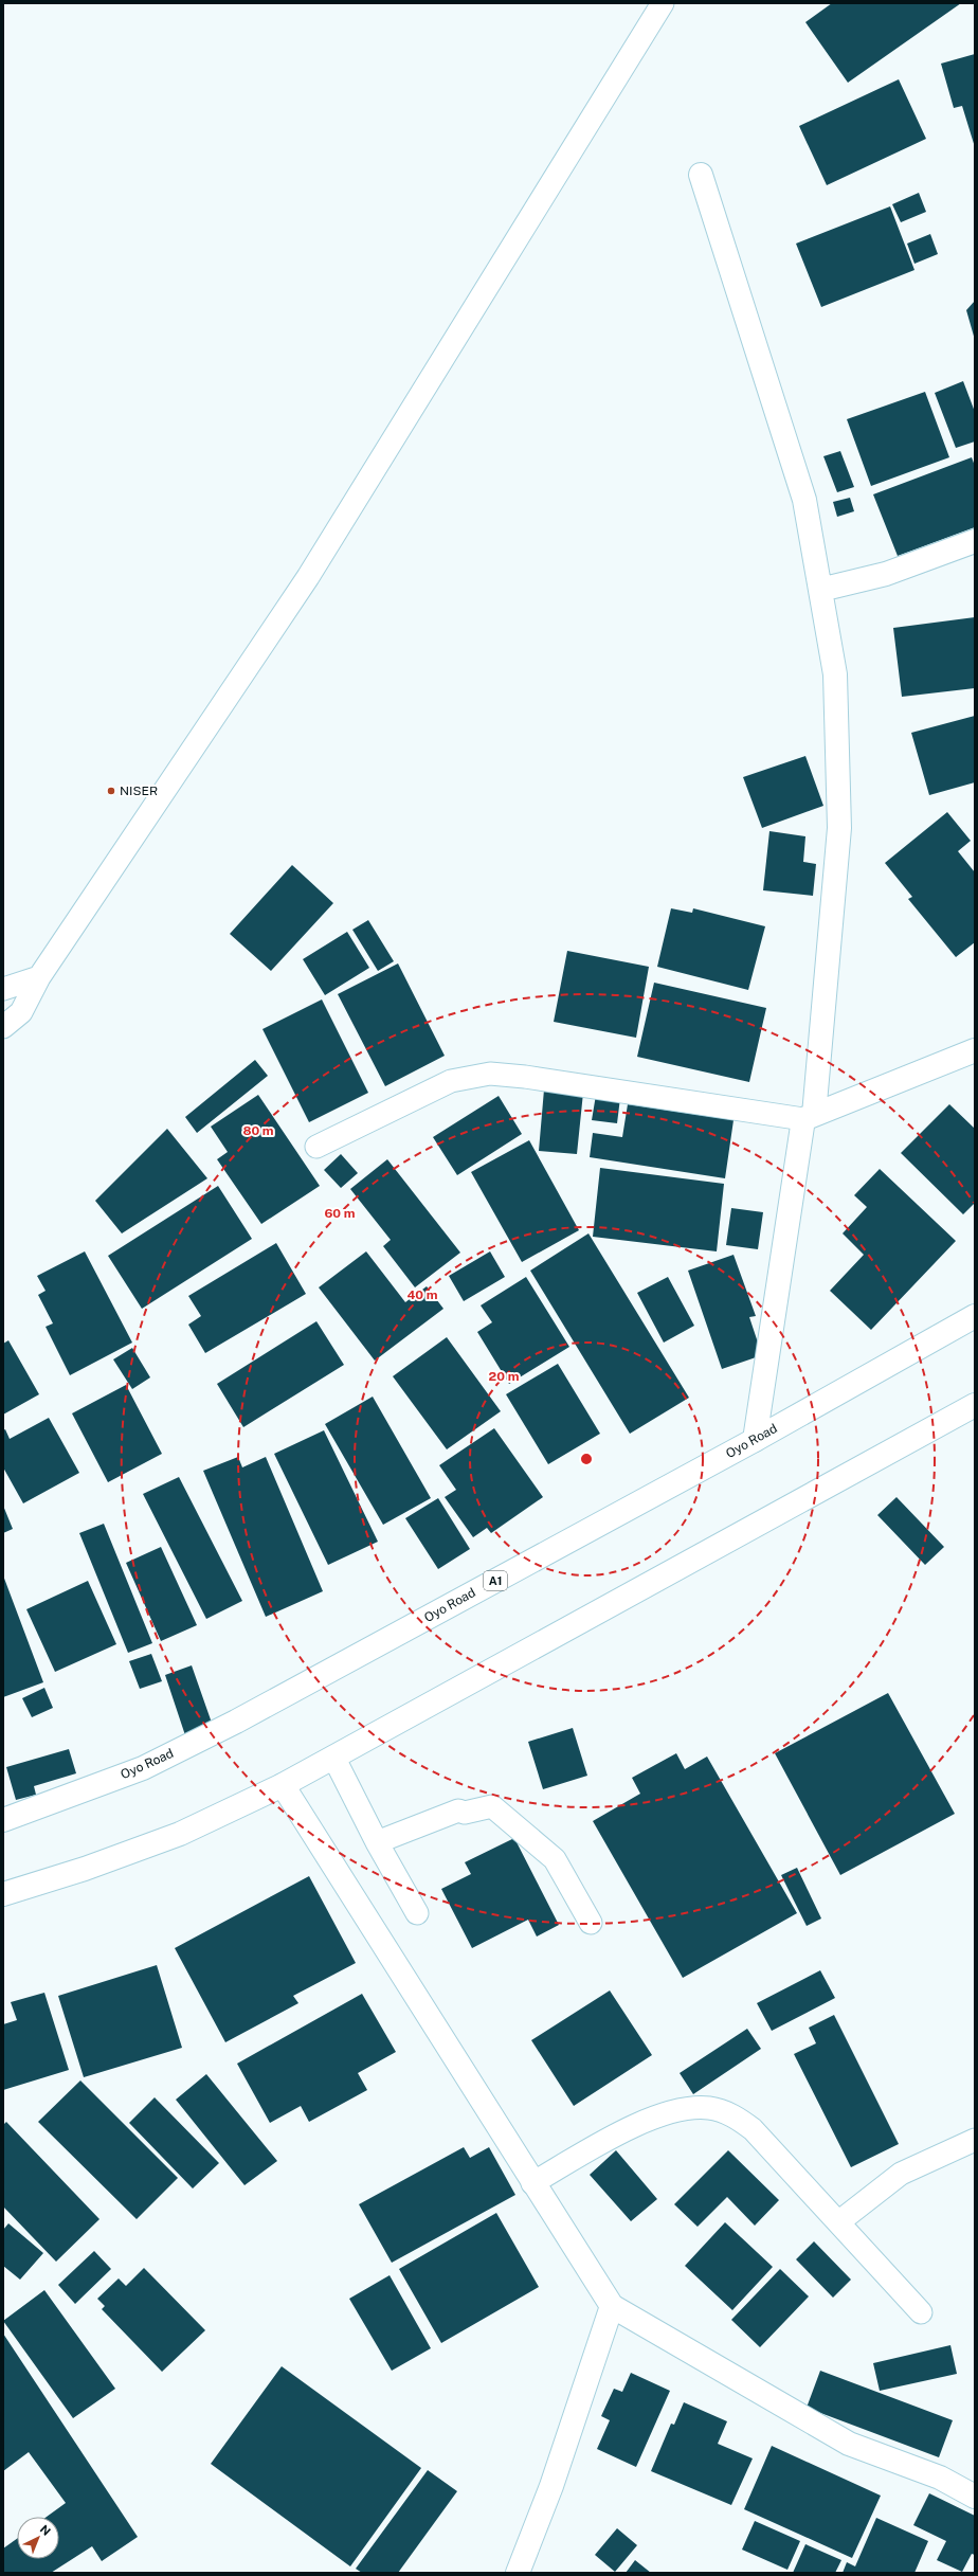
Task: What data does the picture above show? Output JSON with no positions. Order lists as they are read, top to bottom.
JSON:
{
  "streets": {
    "main road": ["Oyo Road", "A1"]
  },
  "places": ["NISER"],
  "north": "top right",
  "rings": [
    "80 m",
    "60 m",
    "40 m",
    "20 m"
  ]
}
